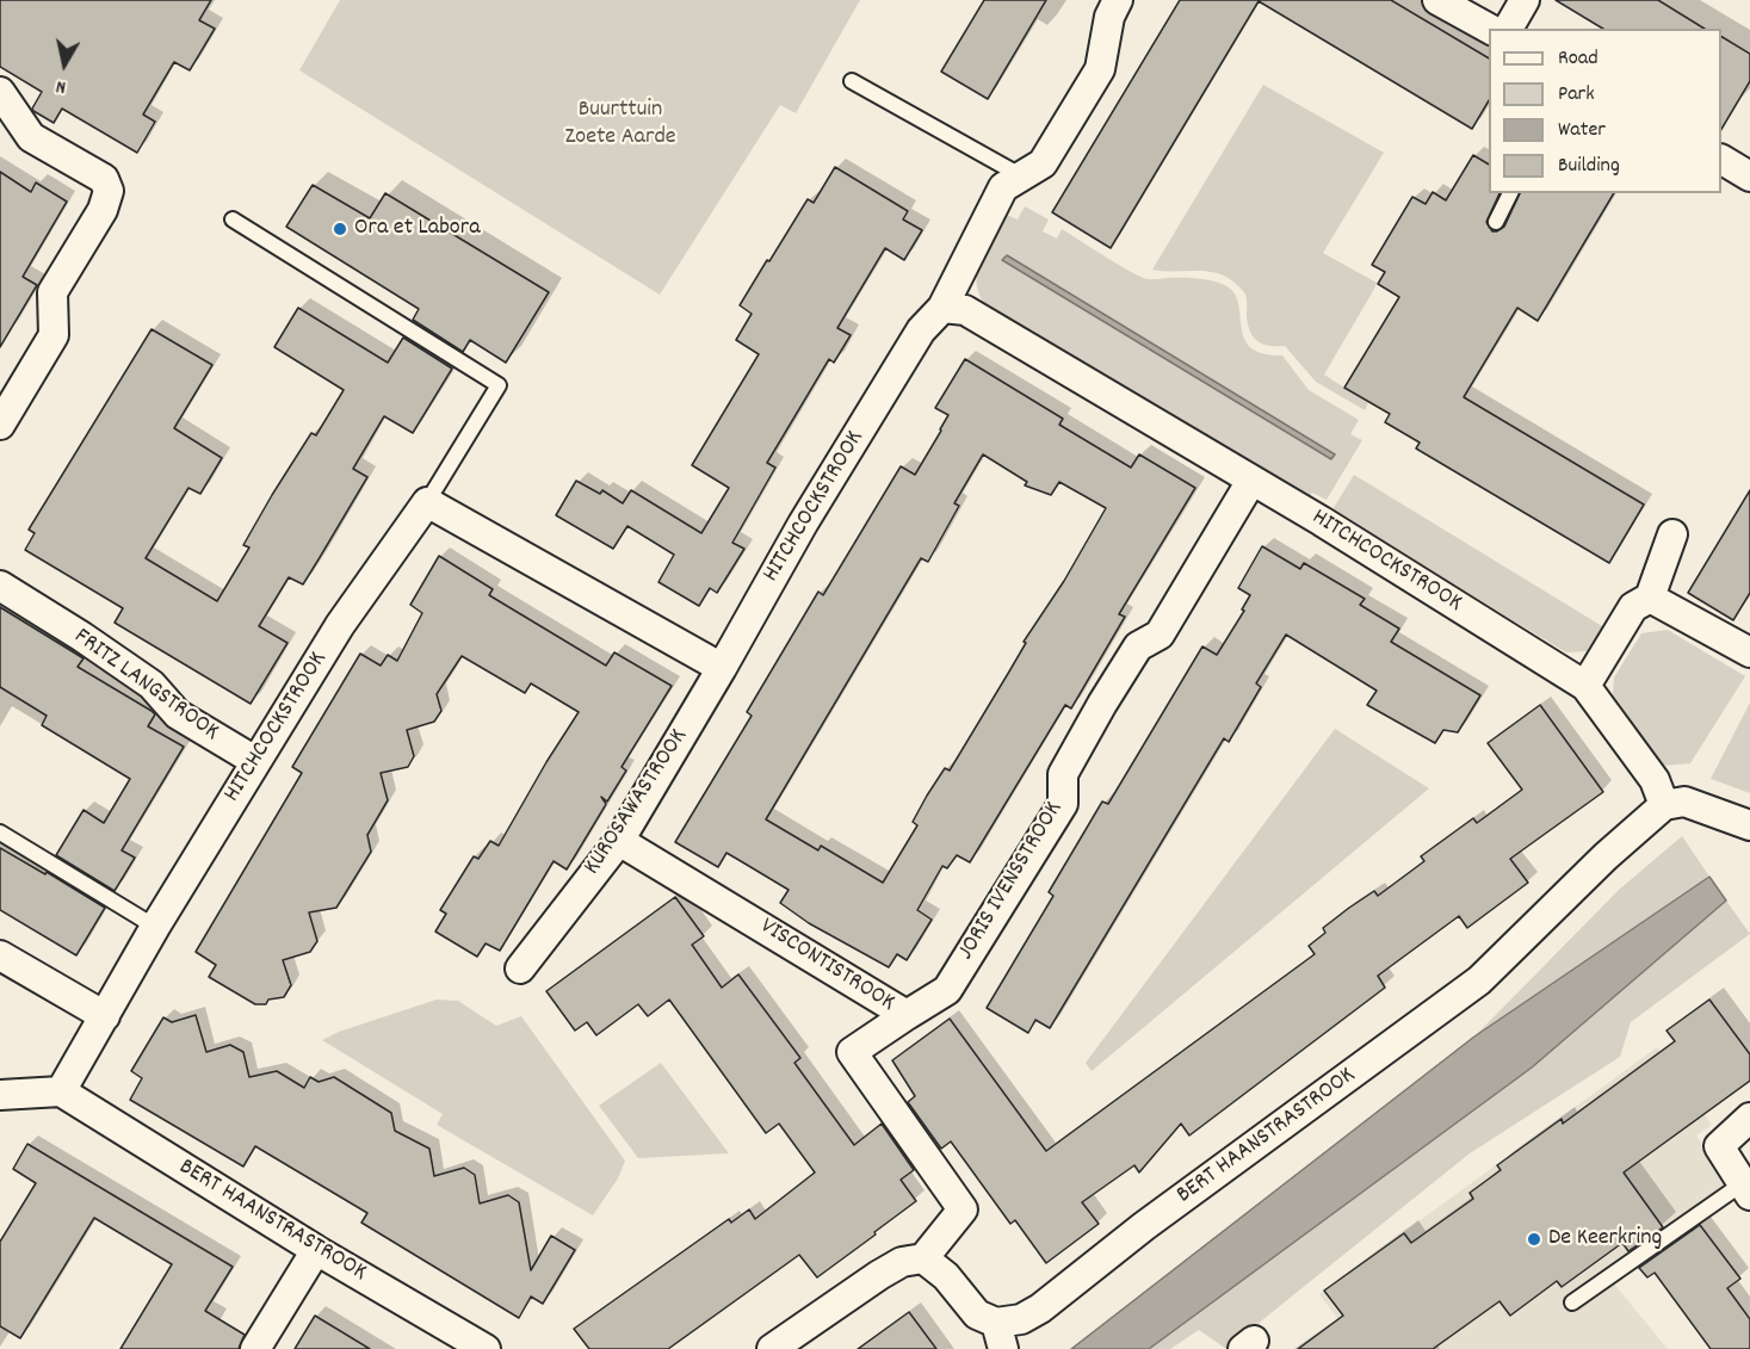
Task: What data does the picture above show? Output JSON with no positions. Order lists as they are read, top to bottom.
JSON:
{
  "streets": {
    "street": [
      "HITCHCOCKSTROOK",
      "FRITZ LANGSTROOK",
      "KUROSAWASTROOK",
      "JORIS IVENSSTROOK",
      "VISCONTISTROOK",
      "BERT HAANSTRASTROOK"
    ]
  },
  "crossings": [
    ["HITCHCOCKSTROOK", "FRITZ LANGSTROOK"],
    ["HITCHCOCKSTROOK", "KUROSAWASTROOK"],
    ["HITCHCOCKSTROOK", "JORIS IVENSSTROOK"],
    ["HITCHCOCKSTROOK", "BERT HAANSTRASTROOK"],
    ["KUROSAWASTROOK", "VISCONTISTROOK"],
    ["JORIS IVENSSTROOK", "VISCONTISTROOK"],
    ["VISCONTISTROOK", "BERT HAANSTRASTROOK"]
  ],
  "parks": ["Buurttuin Zoete Aarde"],
  "places": ["Ora et Labora", "De Keerkring"],
  "legend": [
    "Road",
    "Park",
    "Water",
    "Building"
  ],
  "north": "bottom"
}
